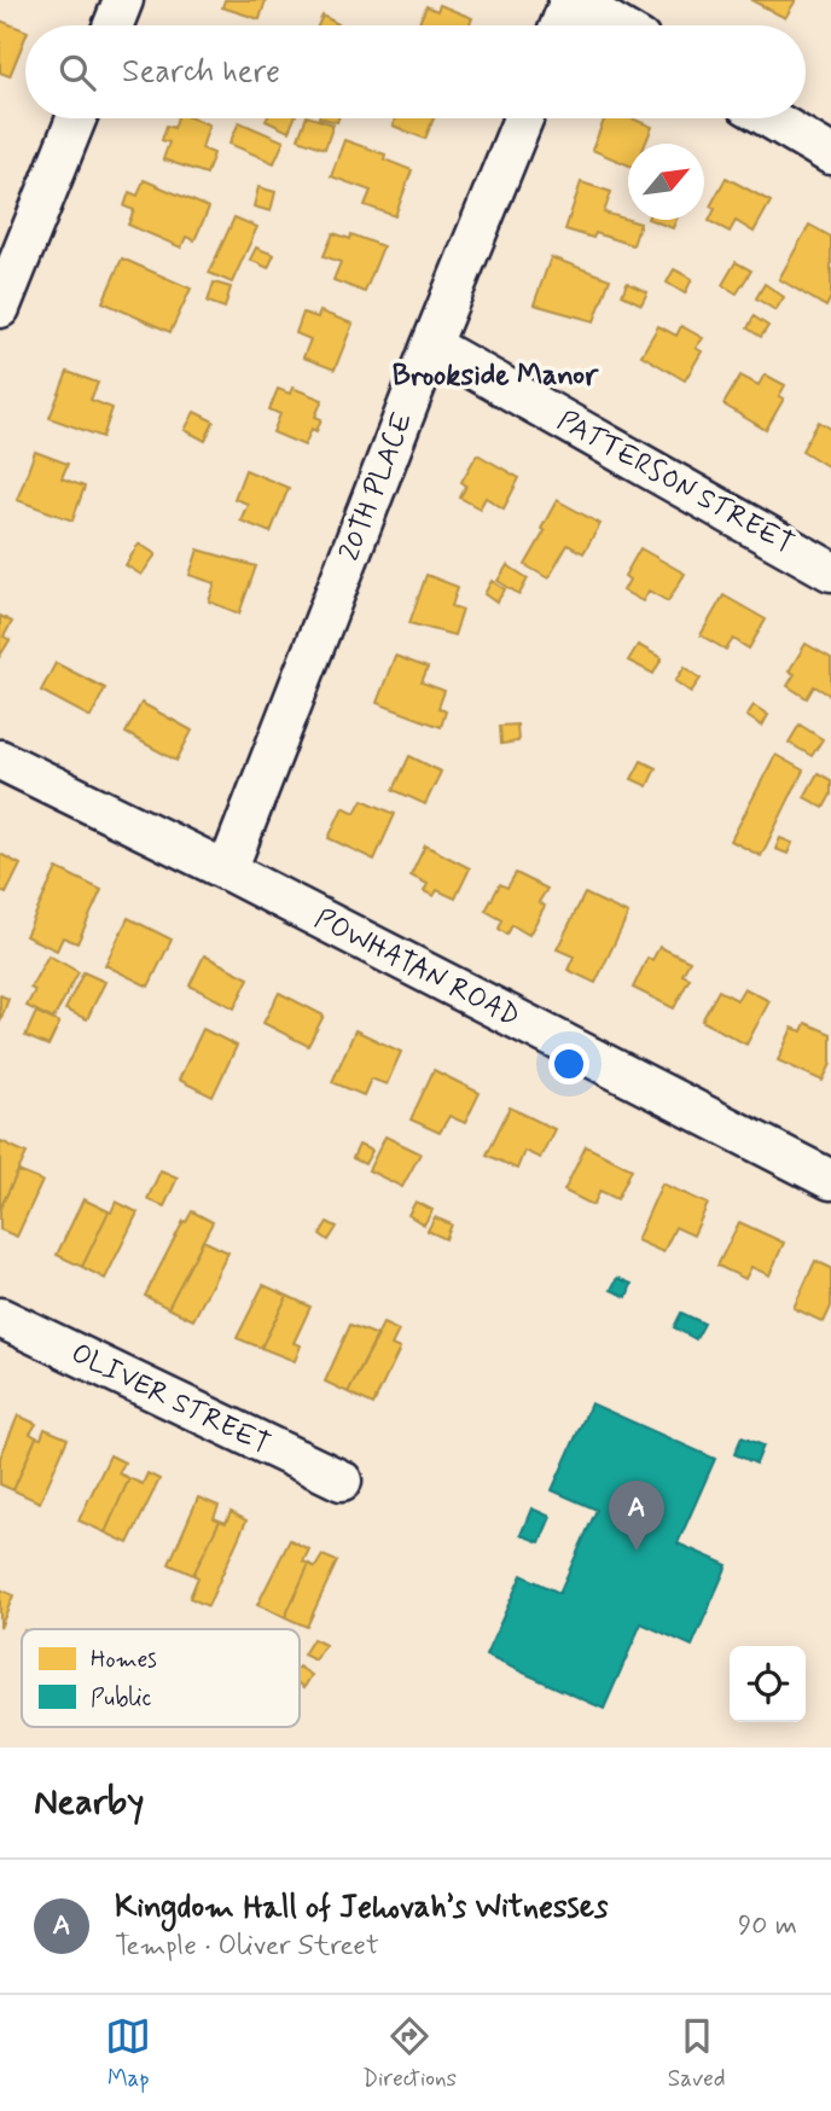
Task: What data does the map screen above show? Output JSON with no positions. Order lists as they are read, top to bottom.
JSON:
{
  "streets": {
    "street": [
      "PATTERSON STREET",
      "20TH PLACE",
      "POWHATAN ROAD",
      "OLIVER STREET"
    ]
  },
  "crossings": [
    ["PATTERSON STREET", "20TH PLACE"],
    ["20TH PLACE", "POWHATAN ROAD"]
  ],
  "districts": ["Brookside Manor"],
  "legend": ["Homes", "Public"],
  "north": "top right",
  "page": {
    "search": "Search here",
    "pins": "A",
    "heading": "Nearby",
    "list": [
      {
        "mark": "A",
        "name": "Kingdom Hall of Jehovah’s Witnesses",
        "note": "Temple · Oliver Street",
        "value": "90 m"
      }
    ],
    "nav": ["Map", "Directions", "Saved"]
  }
}
